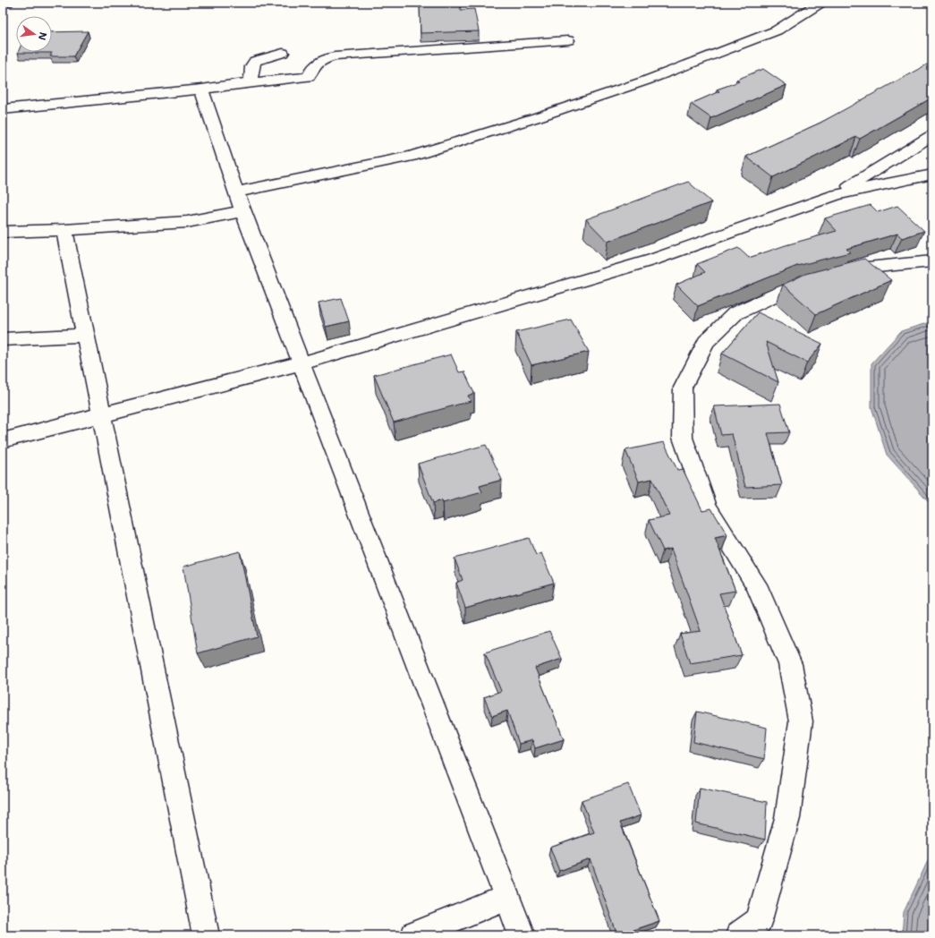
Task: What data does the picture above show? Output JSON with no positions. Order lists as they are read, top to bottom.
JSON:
{
  "north": "right"
}
